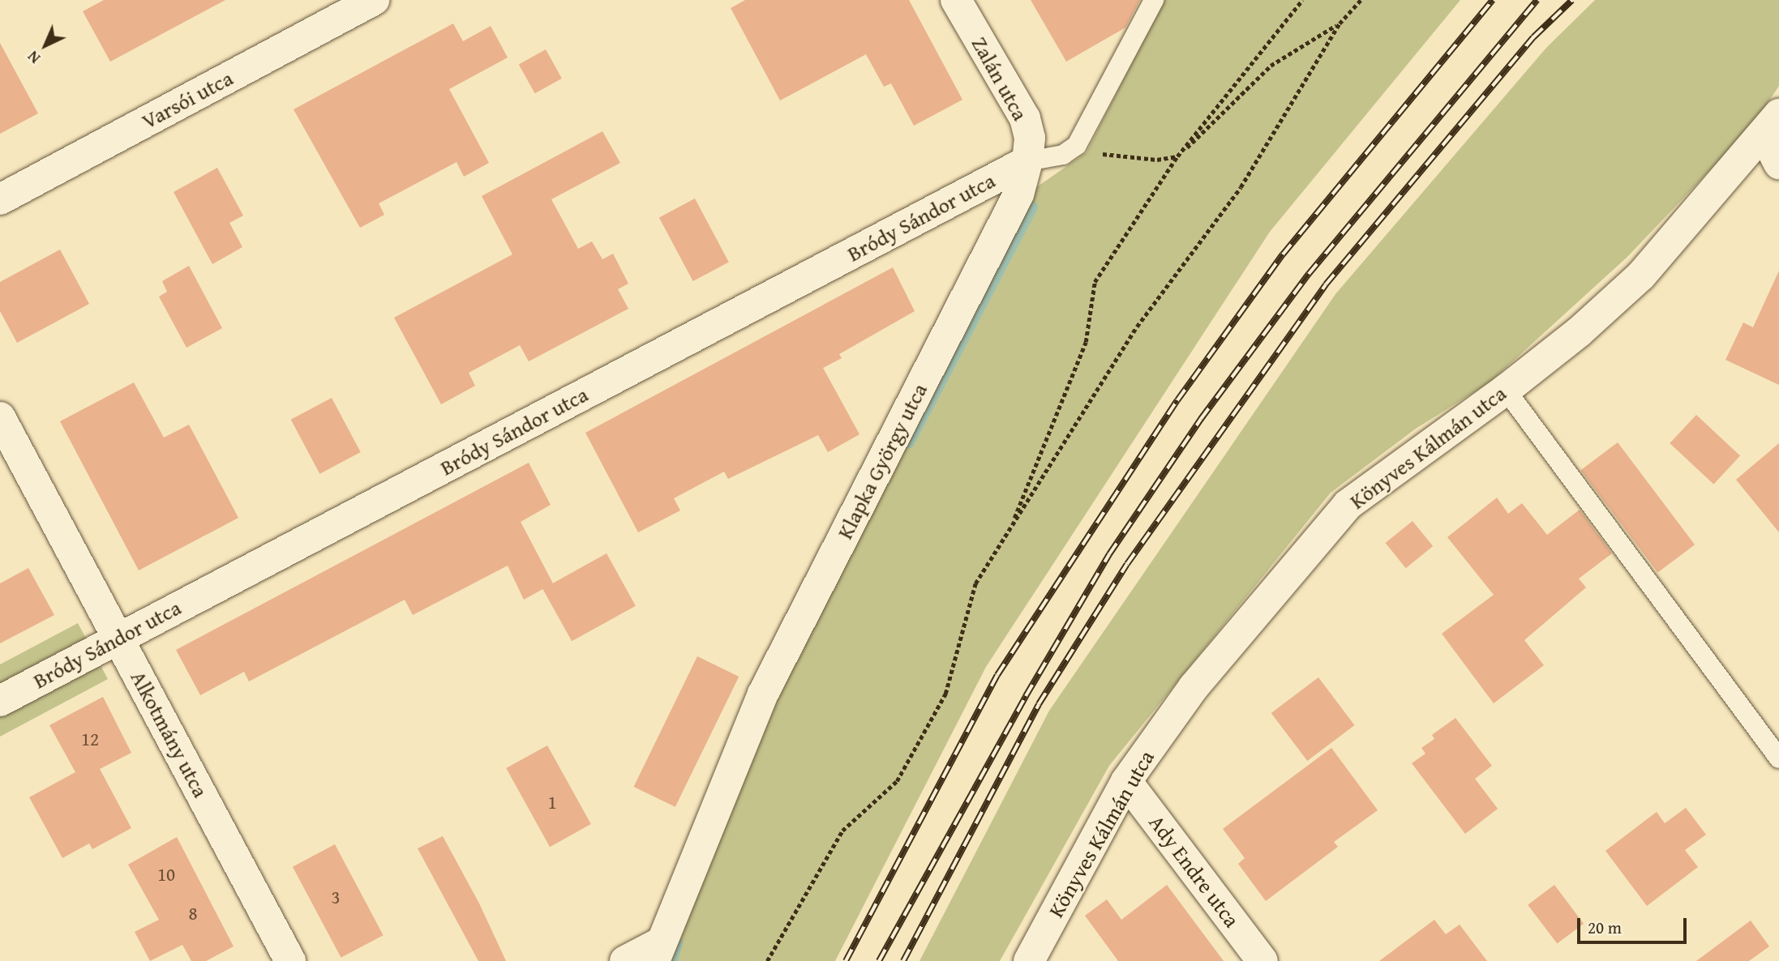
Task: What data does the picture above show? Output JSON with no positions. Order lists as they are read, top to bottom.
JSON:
{
  "streets": {
    "street": [
      "Zalán utca",
      "Varsói utca",
      "Bródy Sándor utca",
      "Könyves Kálmán utca",
      "Klapka György utca",
      "Alkotmány utca",
      "Ady Endre utca"
    ]
  },
  "crossings": [
    ["Zalán utca", "Bródy Sándor utca"],
    ["Zalán utca", "Klapka György utca"],
    ["Bródy Sándor utca", "Klapka György utca"],
    ["Bródy Sándor utca", "Alkotmány utca"],
    ["Könyves Kálmán utca", "Ady Endre utca"]
  ],
  "house_numbers": [
    "12",
    "1",
    "10",
    "3",
    "8"
  ],
  "scale_bar": "20 m",
  "north": "bottom left"
}
